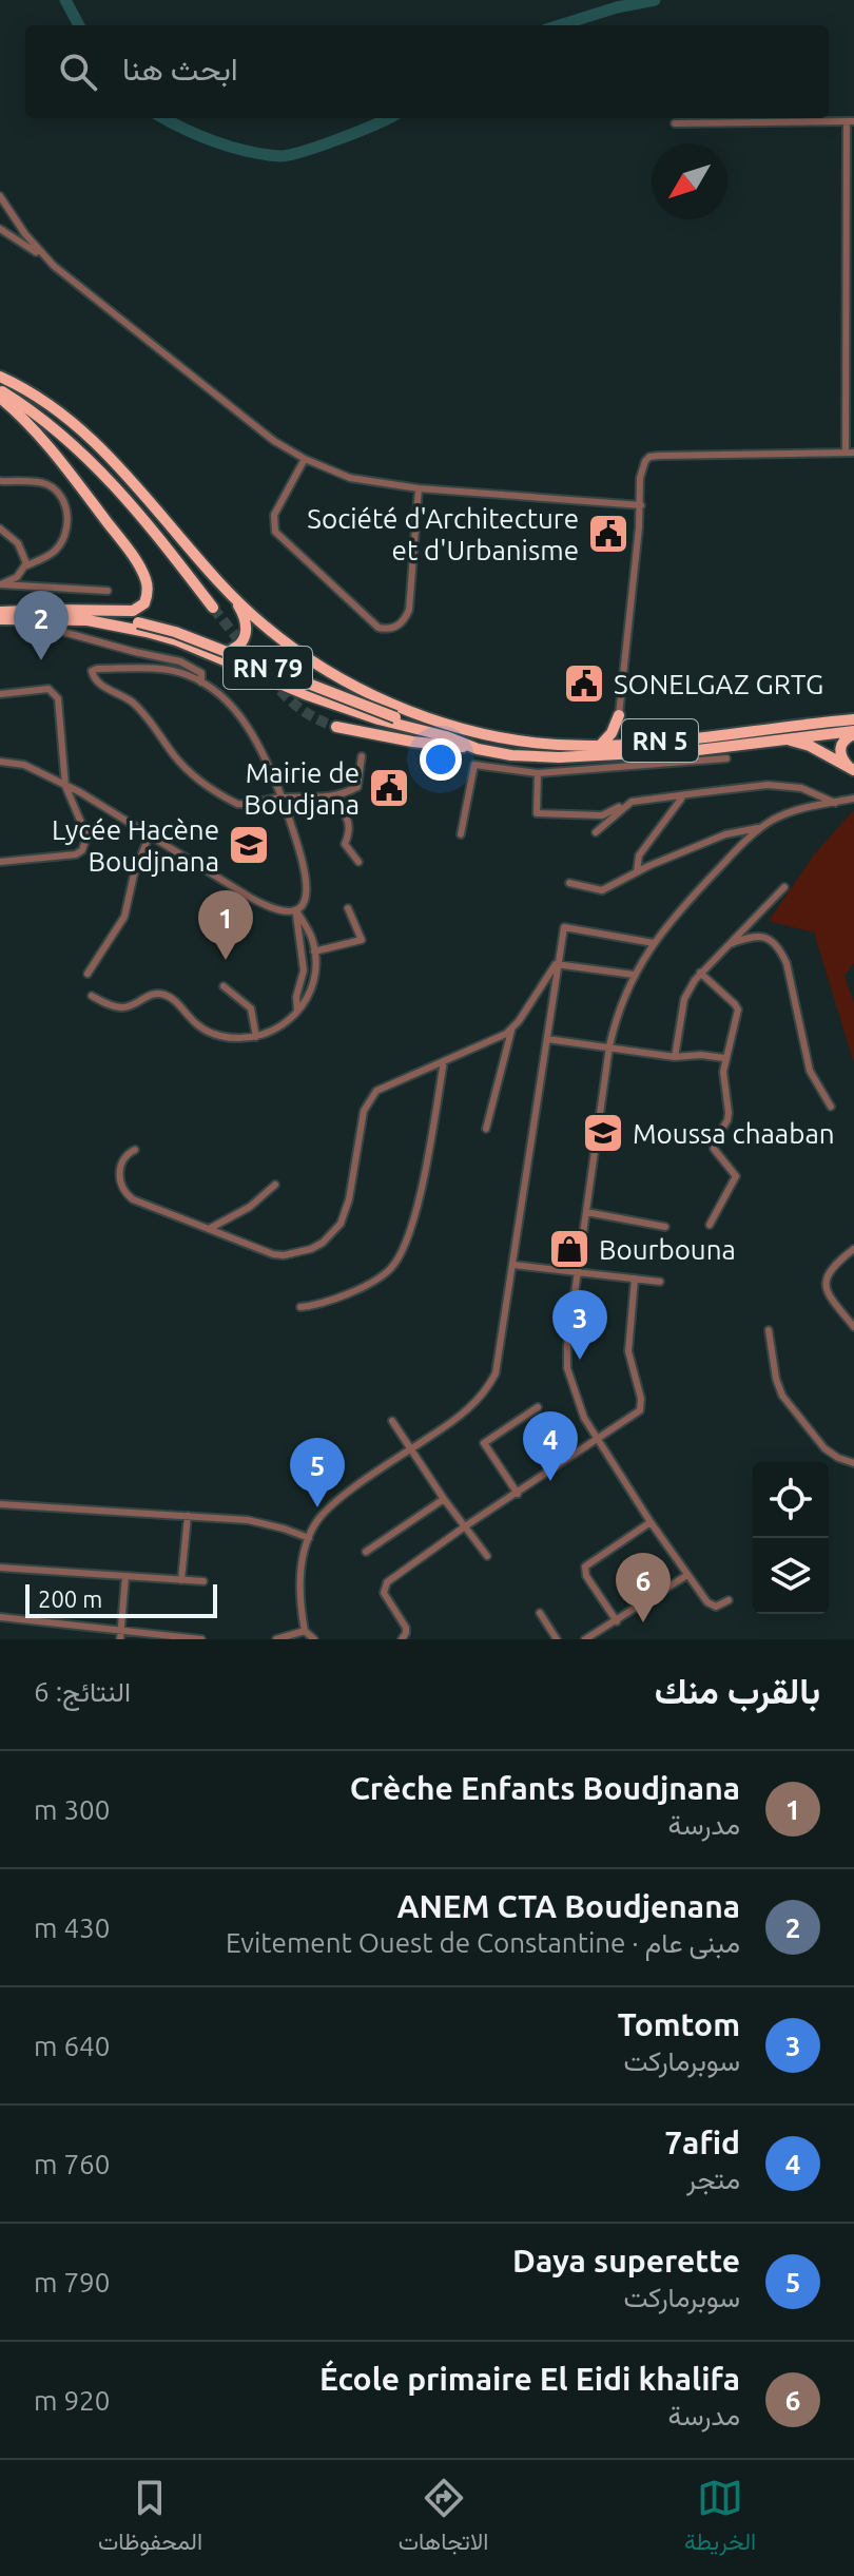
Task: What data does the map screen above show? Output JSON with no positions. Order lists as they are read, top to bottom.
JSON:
{
  "streets": {
    "highway": ["RN 79", "RN 5"]
  },
  "crossings": [
    ["RN 79", "RN 5"]
  ],
  "places": {
    "public building": ["Société d'Architecture et d'Urbanisme", "SONELGAZ GRTG", "Mairie de Boudjana"],
    "school or university": ["Lycée Hacène Boudjnana", "Moussa chaaban"],
    "shop": ["Bourbouna"]
  },
  "scale_bar": "200 m",
  "north": "bottom left",
  "page": {
    "search": "ابحث هنا",
    "pins": [
      "2",
      "1",
      "3",
      "4",
      "5",
      "6"
    ],
    "scale": "200 m",
    "heading": ["بالقرب منك", "النتائج: 6"],
    "list": [
      {
        "mark": "1",
        "name": "Crèche Enfants Boudjnana",
        "note": "مدرسة",
        "value": "300 m"
      },
      {
        "mark": "2",
        "name": "ANEM CTA Boudjenana",
        "note": "مبنى عام · Evitement Ouest de Constantine",
        "value": "430 m"
      },
      {
        "mark": "3",
        "name": "Tomtom",
        "note": "سوبرماركت",
        "value": "640 m"
      },
      {
        "mark": "4",
        "name": "7afid",
        "note": "متجر",
        "value": "760 m"
      },
      {
        "mark": "5",
        "name": "Daya superette",
        "note": "سوبرماركت",
        "value": "790 m"
      },
      {
        "mark": "6",
        "name": "École primaire El Eidi khalifa",
        "note": "مدرسة",
        "value": "920 m"
      }
    ],
    "nav": ["الخريطة", "الاتجاهات", "المحفوظات"]
  }
}
